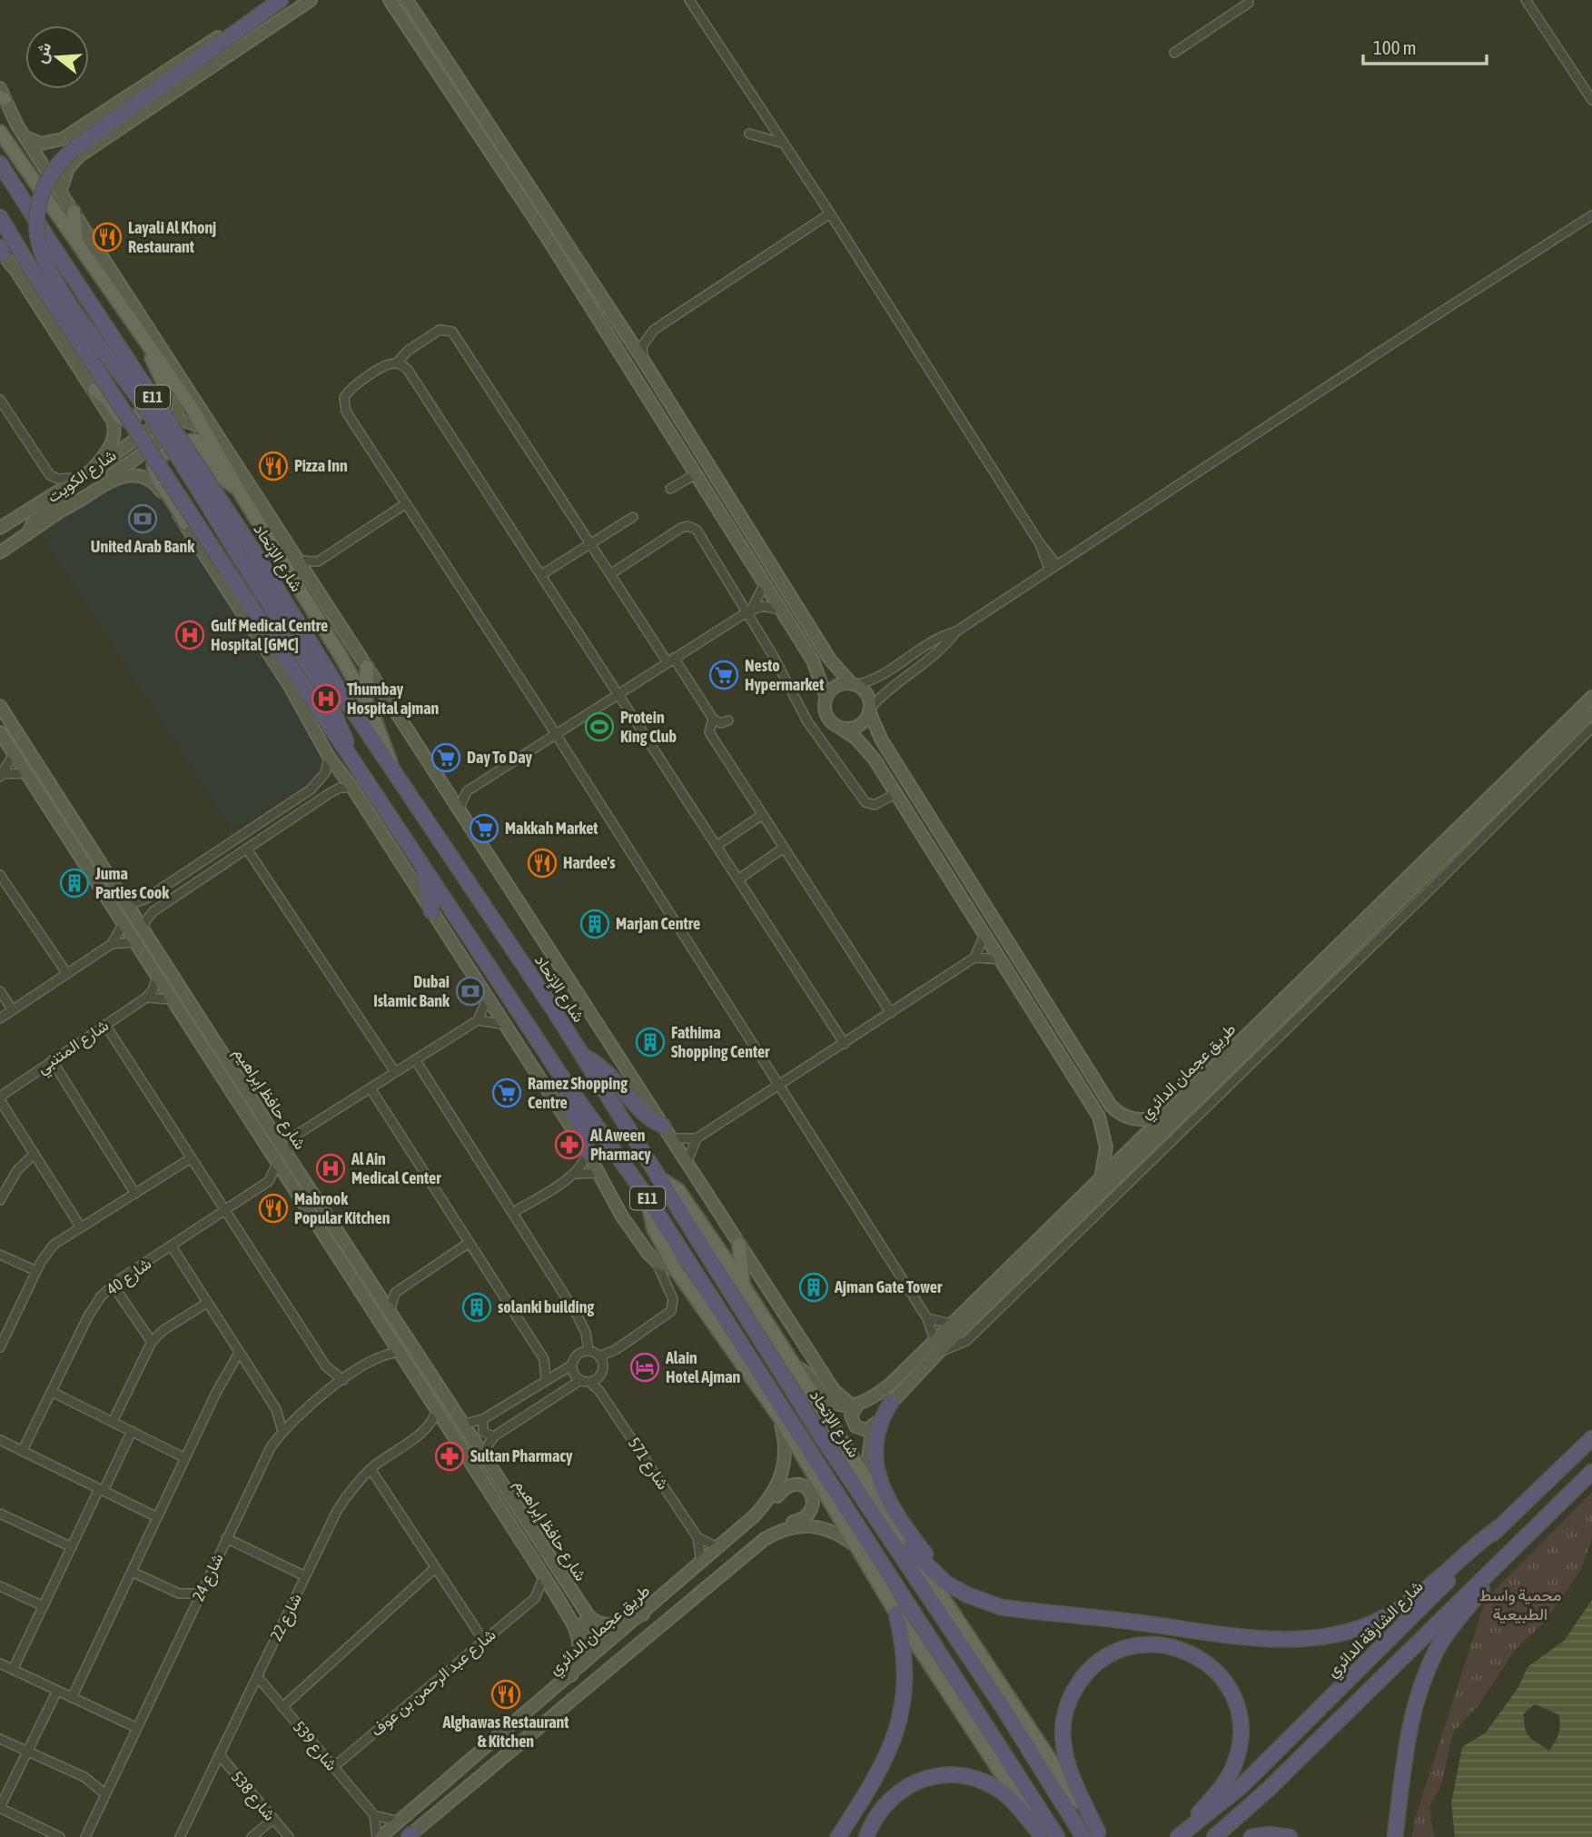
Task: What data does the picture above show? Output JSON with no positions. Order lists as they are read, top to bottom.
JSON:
{
  "streets": {
    "highway": ["E11", "شارع الإتحاد", "شارع الشارقة الدائري"],
    "main road": ["شارع الكويت", "طريق عجمان الدائري", "شارع حافظ إبراهيم"],
    "street": [
      "شارع المتنبي",
      "شارع 40",
      "شارع 571",
      "شارع 24",
      "شارع 22",
      "شارع عبد الرحمن بن عوف",
      "شارع 539",
      "شارع 538"
    ]
  },
  "crossings": [
    ["شارع المتنبي", "شارع حافظ إبراهيم"],
    ["طريق عجمان الدائري", "شارع حافظ إبراهيم"],
    ["طريق عجمان الدائري", "شارع 571"],
    ["شارع حافظ إبراهيم", "شارع 40"],
    ["شارع حافظ إبراهيم", "شارع 24"],
    ["شارع حافظ إبراهيم", "شارع 22"],
    ["شارع حافظ إبراهيم", "شارع عبد الرحمن بن عوف"],
    ["شارع 22", "شارع 539"],
    ["شارع 22", "شارع 538"],
    ["شارع عبد الرحمن بن عوف", "شارع 539"]
  ],
  "parks": ["محمية واسط الطبيعية"],
  "places": {
    "restaurant": [
      "Layali Al Khonj Restaurant",
      "Pizza Inn",
      "Hardee's",
      "Mabrook Popular Kitchen",
      "Alghawas Restaurant & Kitchen"
    ],
    "bank": ["United Arab Bank", "Dubai Islamic Bank"],
    "hospital": ["Gulf Medical Centre Hospital [GMC]", "Thumbay Hospital ajman", "Al Ain Medical Center"],
    "supermarket": [
      "Nesto Hypermarket",
      "Day To Day",
      "Makkah Market",
      "Ramez Shopping Centre"
    ],
    "sports": ["Protein King Club"],
    "building": [
      "Juma Parties Cook",
      "Marjan Centre",
      "Fathima Shopping Center",
      "Ajman Gate Tower",
      "solanki building"
    ],
    "pharmacy": ["Al Aween Pharmacy", "Sultan Pharmacy"],
    "hotel": ["Alain Hotel Ajman"]
  },
  "scale_bar": "100 m",
  "north": "left"
}
